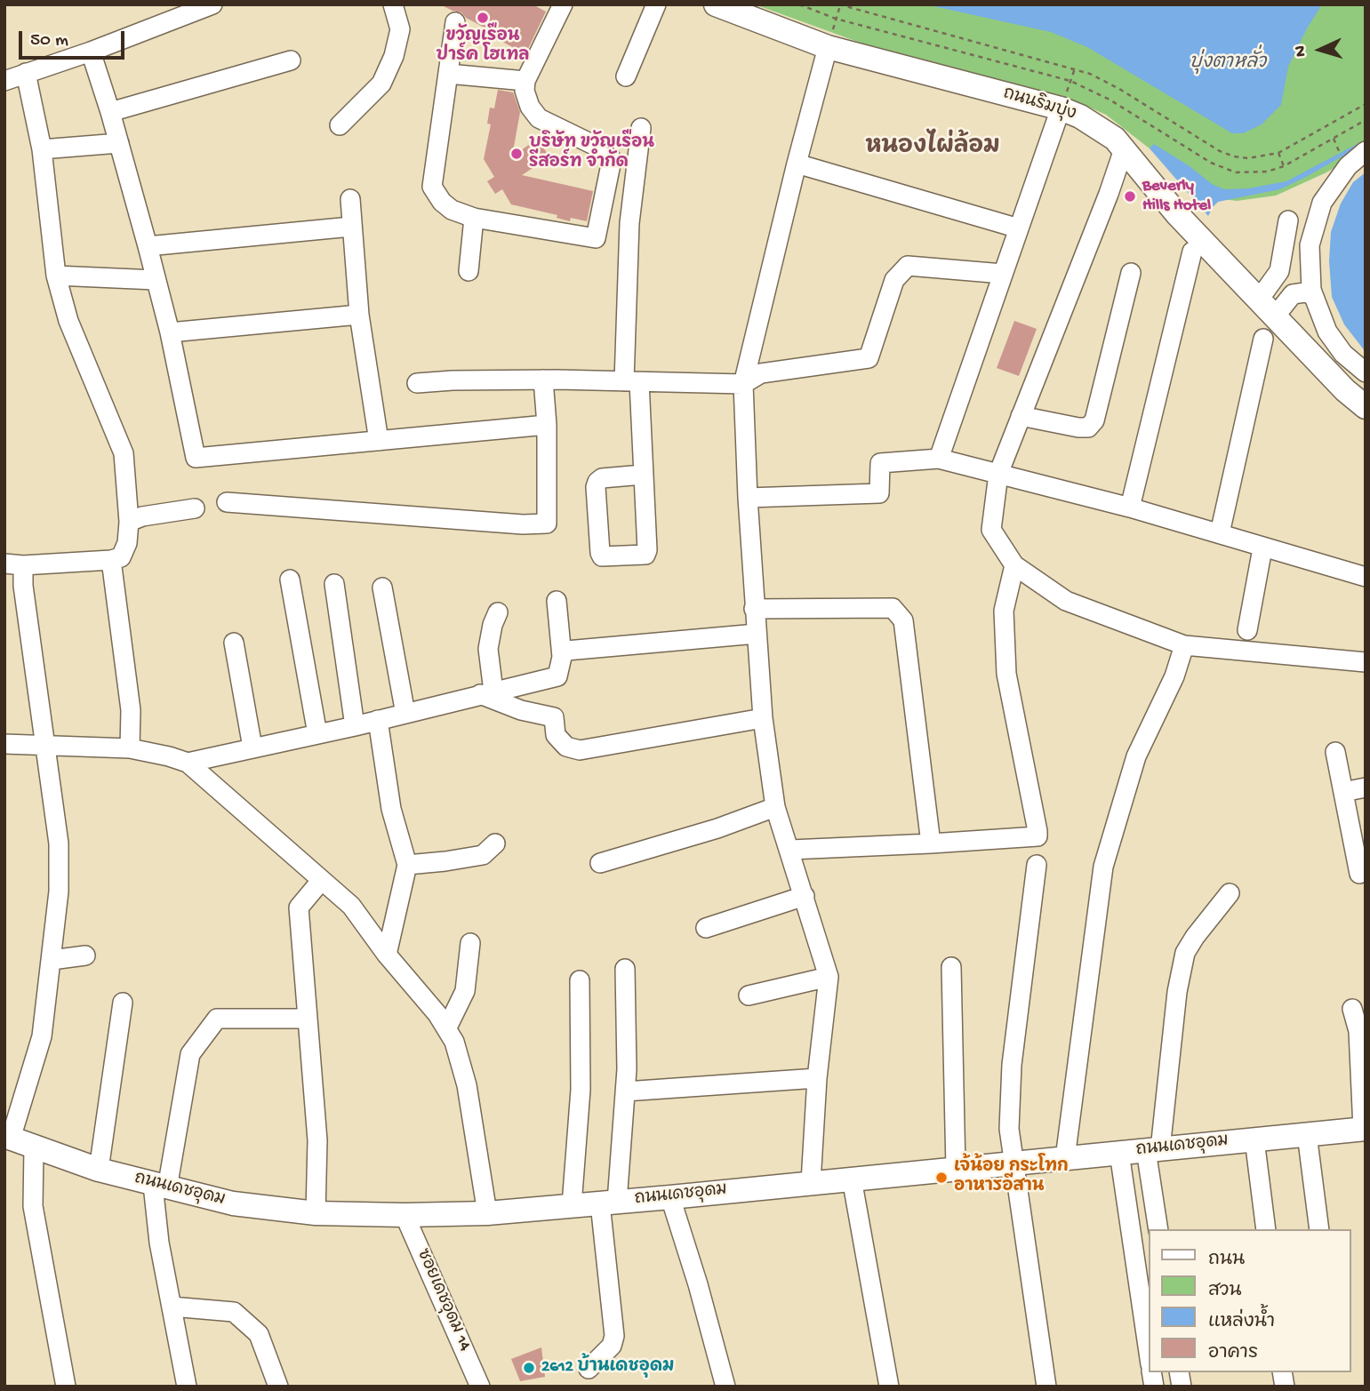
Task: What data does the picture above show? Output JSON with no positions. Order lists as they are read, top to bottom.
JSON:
{
  "streets": {
    "main road": ["ถนนริมบุ่ง", "ถนนเดชอุดม"],
    "street": ["ซอยเดชอุดม 14"]
  },
  "crossings": [
    ["ถนนเดชอุดม", "ซอยเดชอุดม 14"]
  ],
  "districts": ["หนองไผ่ล้อม"],
  "water": ["บุ่งตาหลั่ว"],
  "places": [
    "ขวัญเรือน ปาร์ค โฮเทล",
    "บริษัท ขวัญเรือน รีสอร์ท จำกัด",
    "Beverly Hills Hotel",
    "เจ้น้อย กระโทก อาหารอีสาน",
    "2612 บ้านเดชอุดม"
  ],
  "legend": [
    "ถนน",
    "สวน",
    "แหล่งน้ำ",
    "อาคาร"
  ],
  "scale_bar": "50 m",
  "north": "left"
}
